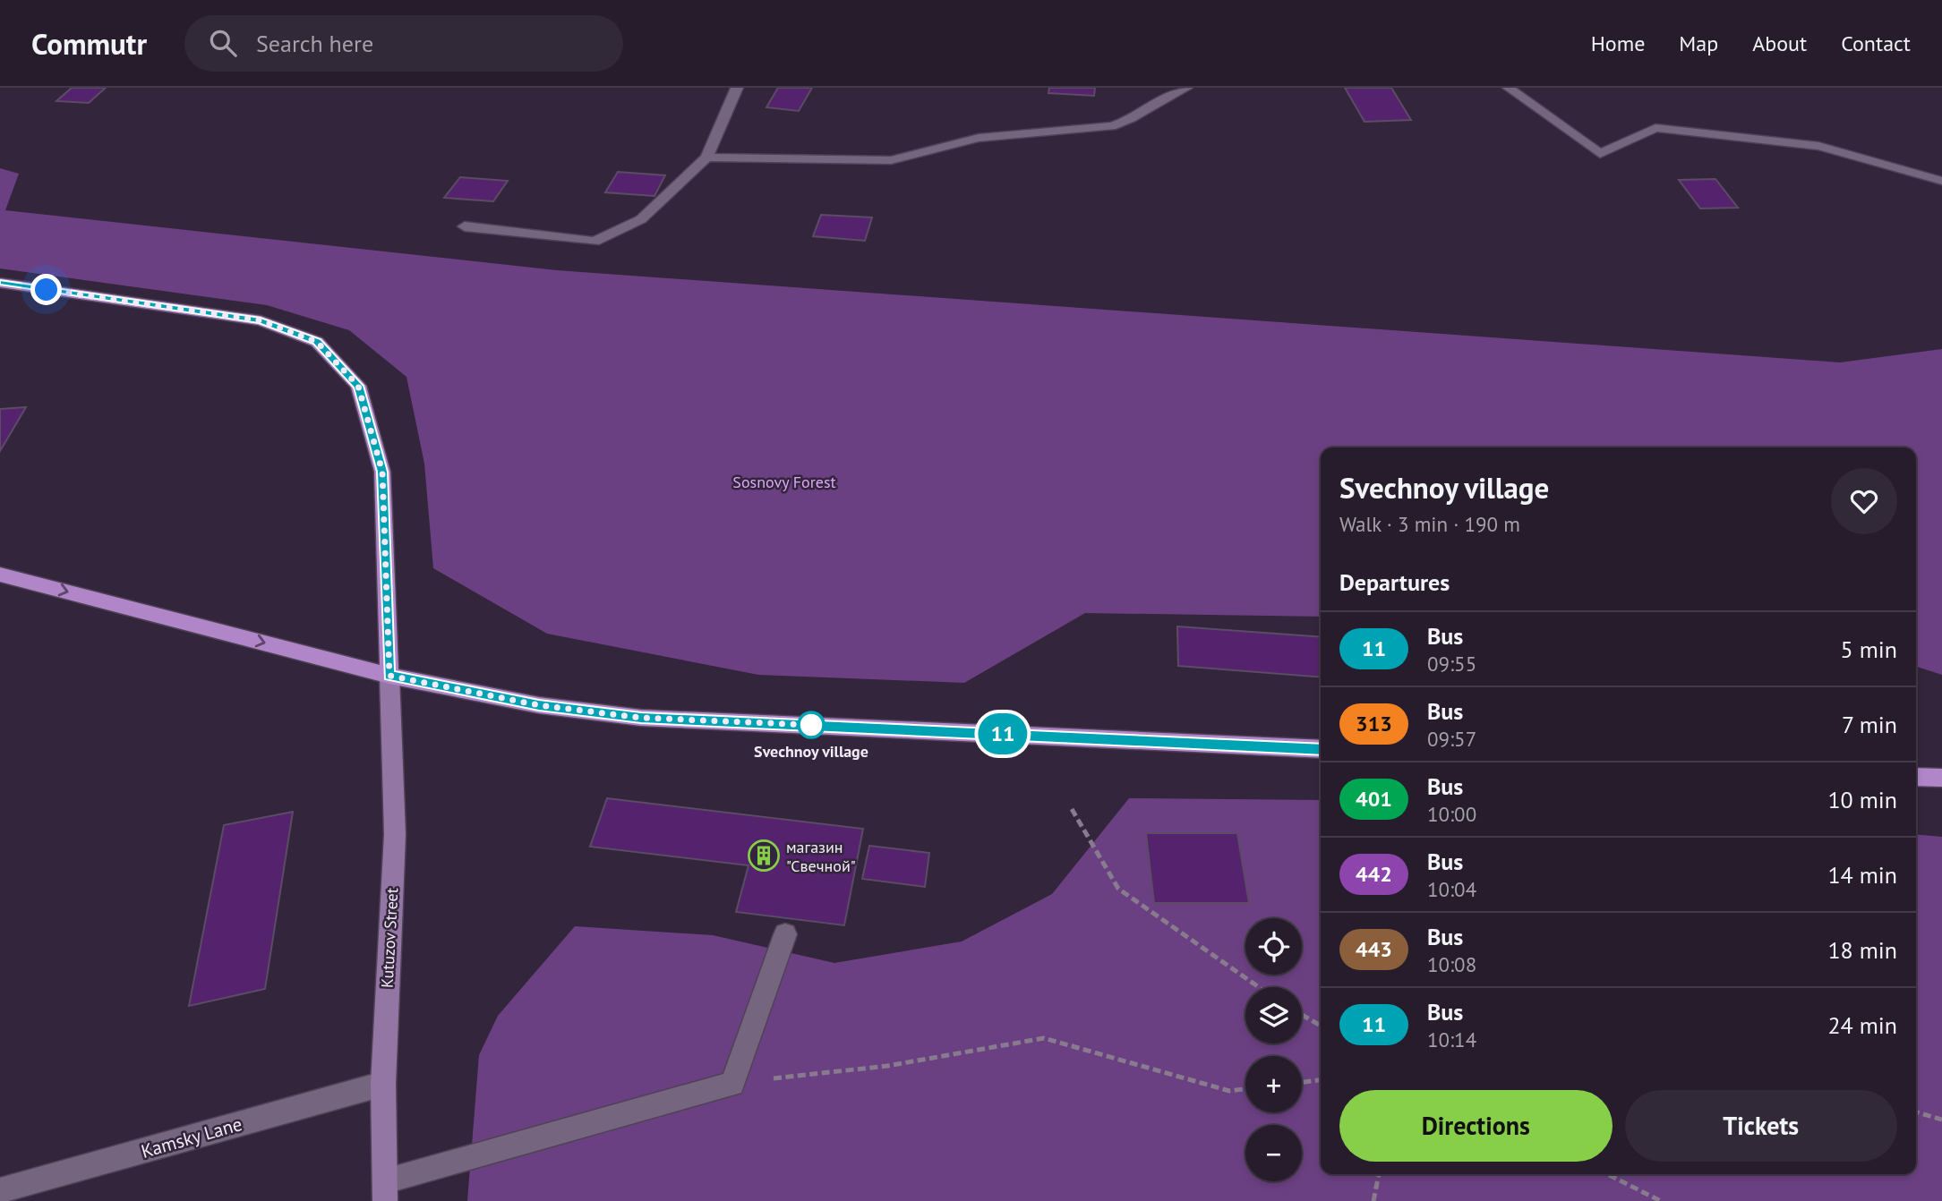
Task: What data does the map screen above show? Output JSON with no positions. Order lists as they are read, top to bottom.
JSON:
{
  "streets": {
    "street": ["Kutuzov Street", "Kamsky Lane"]
  },
  "crossings": [
    ["Kutuzov Street", "Kamsky Lane"]
  ],
  "parks": ["Sosnovy Forest"],
  "places": {
    "other": ["Svechnoy village"],
    "building": ["магазин \"Свечной\""]
  },
  "lines": ["bus line 11"],
  "page": {
    "header": "Commutr",
    "search": "Search here",
    "nav": [
      "Home",
      "Map",
      "About",
      "Contact"
    ],
    "on_map": "11",
    "heading": [
      ["Svechnoy village", "Walk · 3 min · 190 m"],
      "Departures"
    ],
    "list": [
      {
        "mark": "11",
        "name": "Bus",
        "note": "09:55",
        "value": "5 min"
      },
      {
        "mark": "313",
        "name": "Bus",
        "note": "09:57",
        "value": "7 min"
      },
      {
        "mark": "401",
        "name": "Bus",
        "note": "10:00",
        "value": "10 min"
      },
      {
        "mark": "442",
        "name": "Bus",
        "note": "10:04",
        "value": "14 min"
      },
      {
        "mark": "443",
        "name": "Bus",
        "note": "10:08",
        "value": "18 min"
      },
      {
        "mark": "11",
        "name": "Bus",
        "note": "10:14",
        "value": "24 min"
      }
    ],
    "map_buttons": ["+", "−"],
    "buttons": ["Directions", "Tickets"]
  }
}
